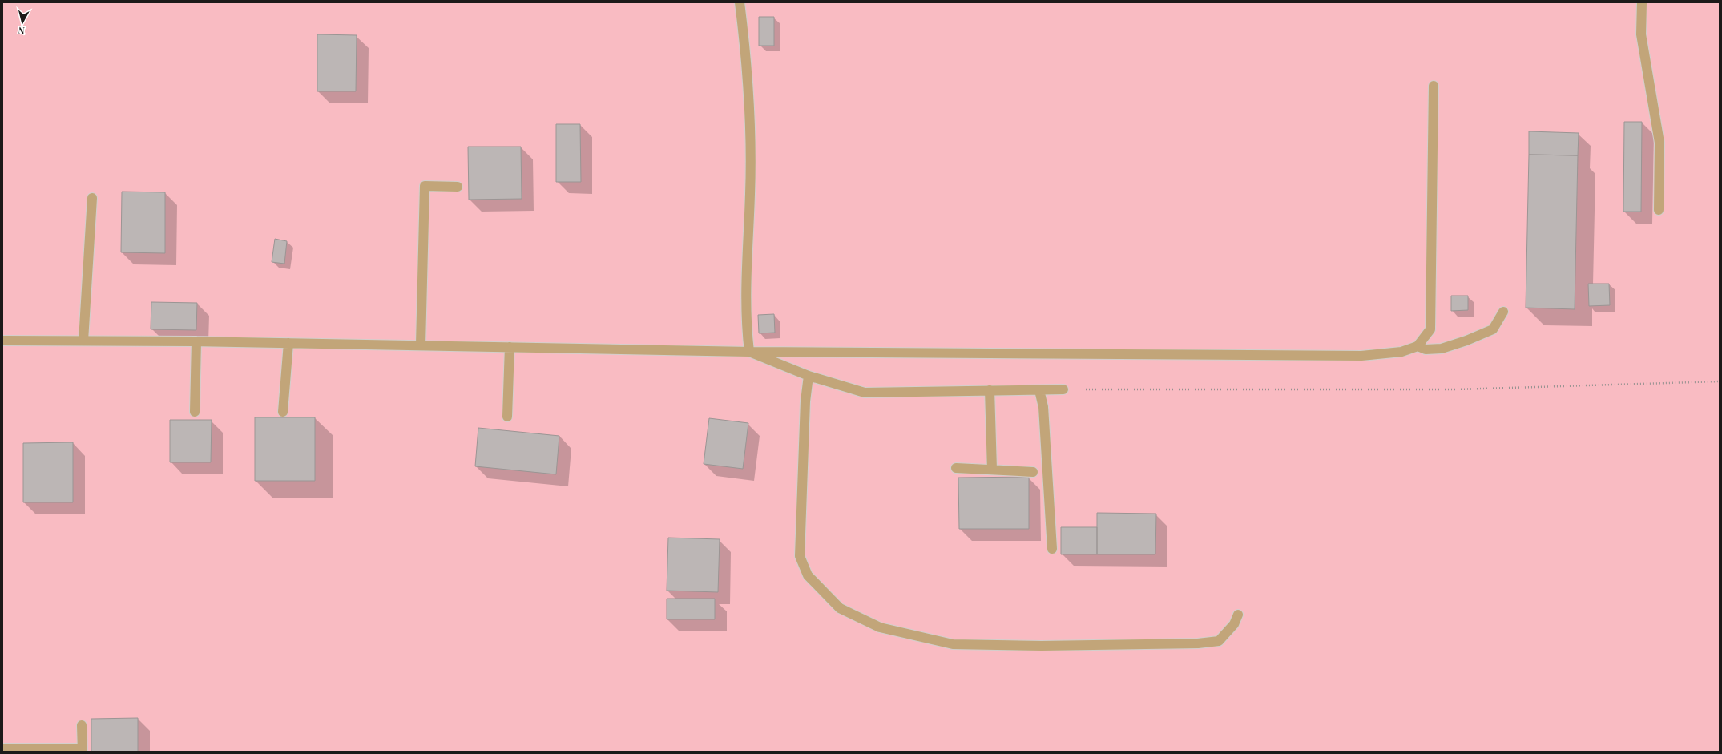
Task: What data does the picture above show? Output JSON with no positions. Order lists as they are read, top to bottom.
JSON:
{
  "north": "bottom"
}
